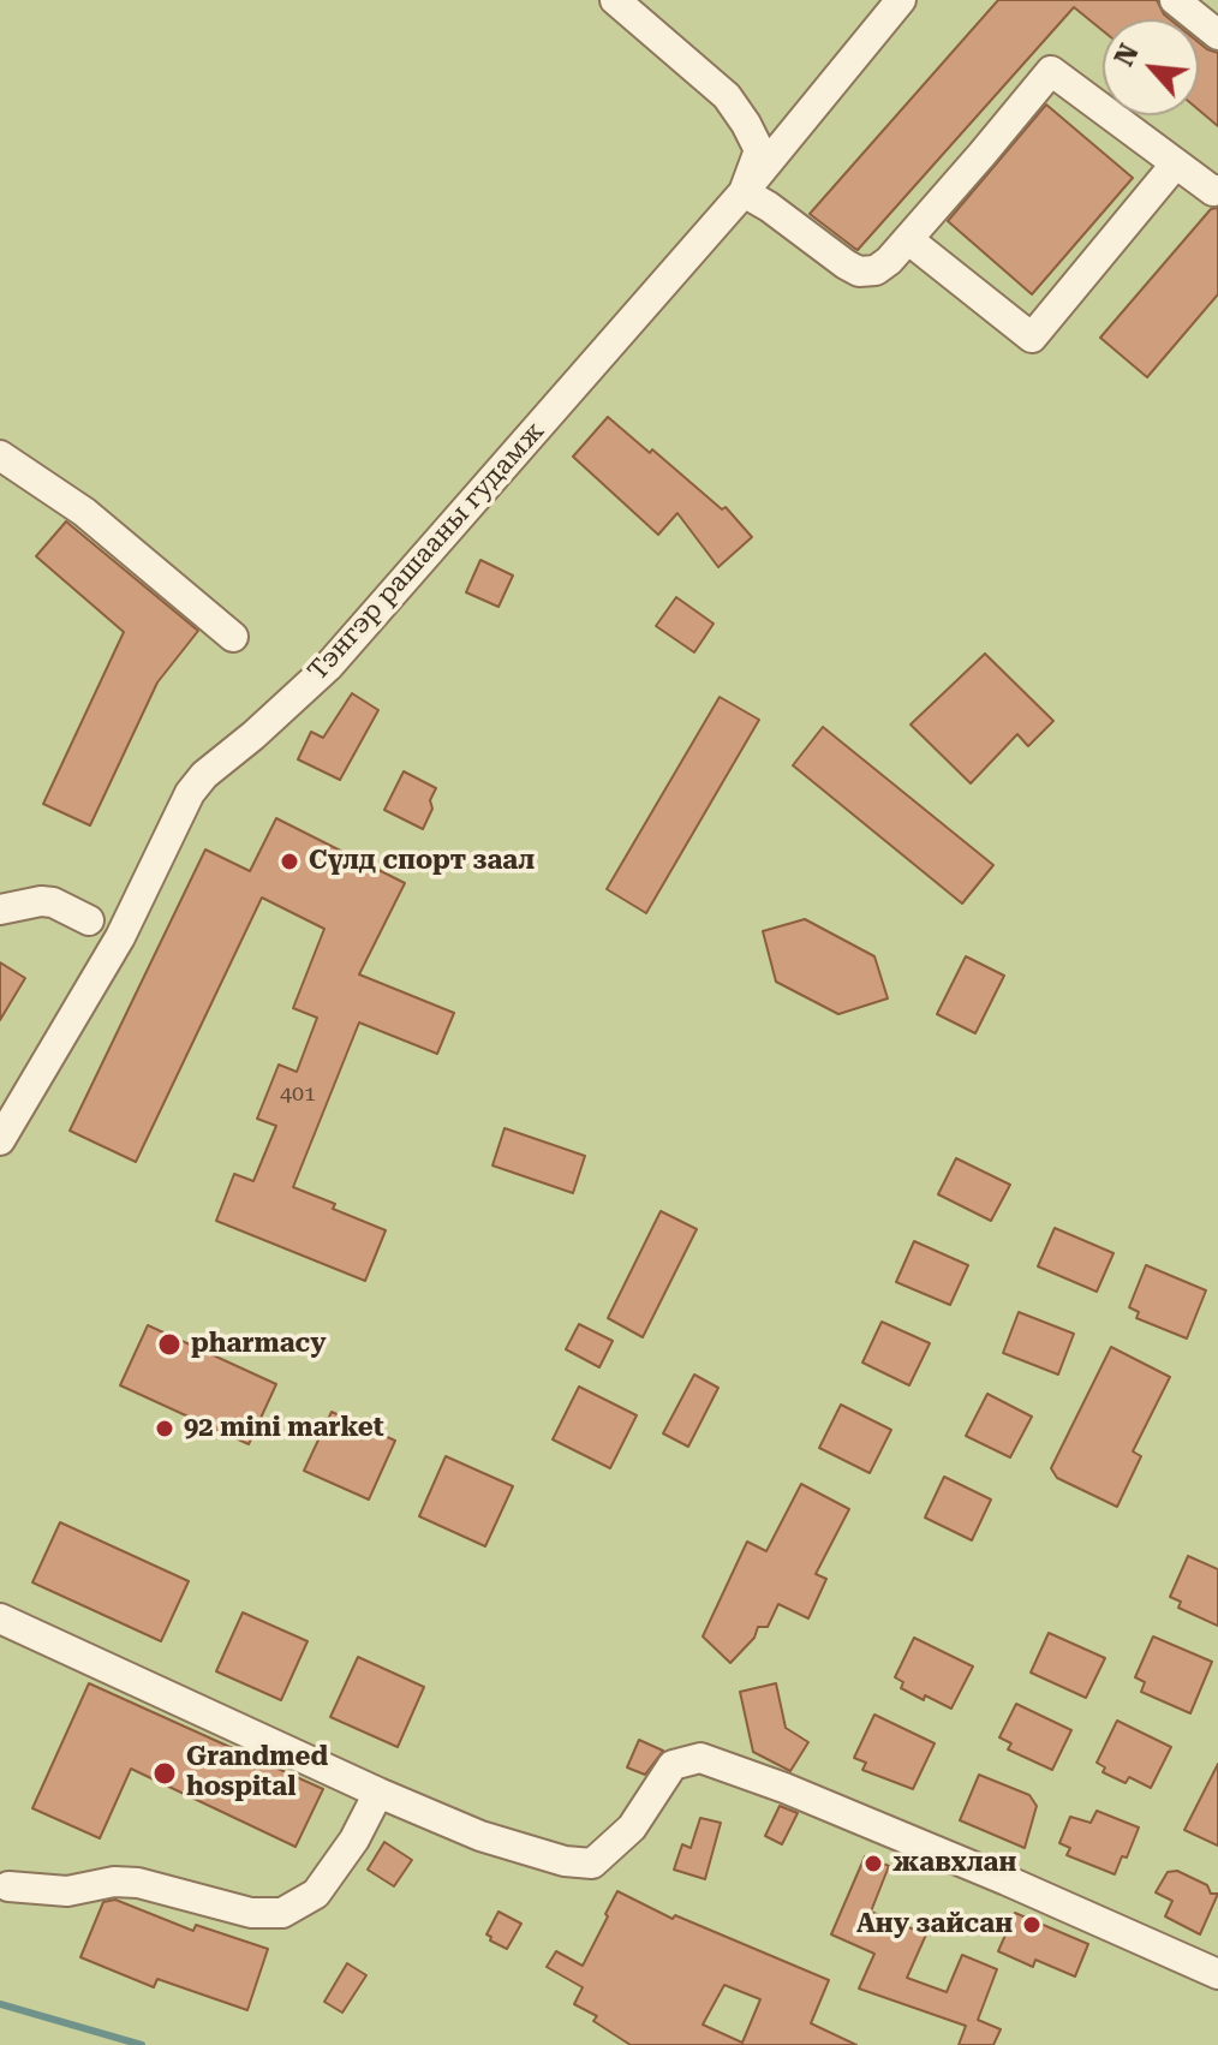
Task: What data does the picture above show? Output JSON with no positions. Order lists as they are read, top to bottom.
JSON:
{
  "streets": {
    "street": ["Тэнгэр рашааны гудамж"]
  },
  "places": [
    "Сүлд спорт заал",
    "pharmacy",
    "92 mini market",
    "Grandmed hospital",
    "жавхлан",
    "Ану зайсан"
  ],
  "house_numbers": ["401"],
  "north": "top left"
}
